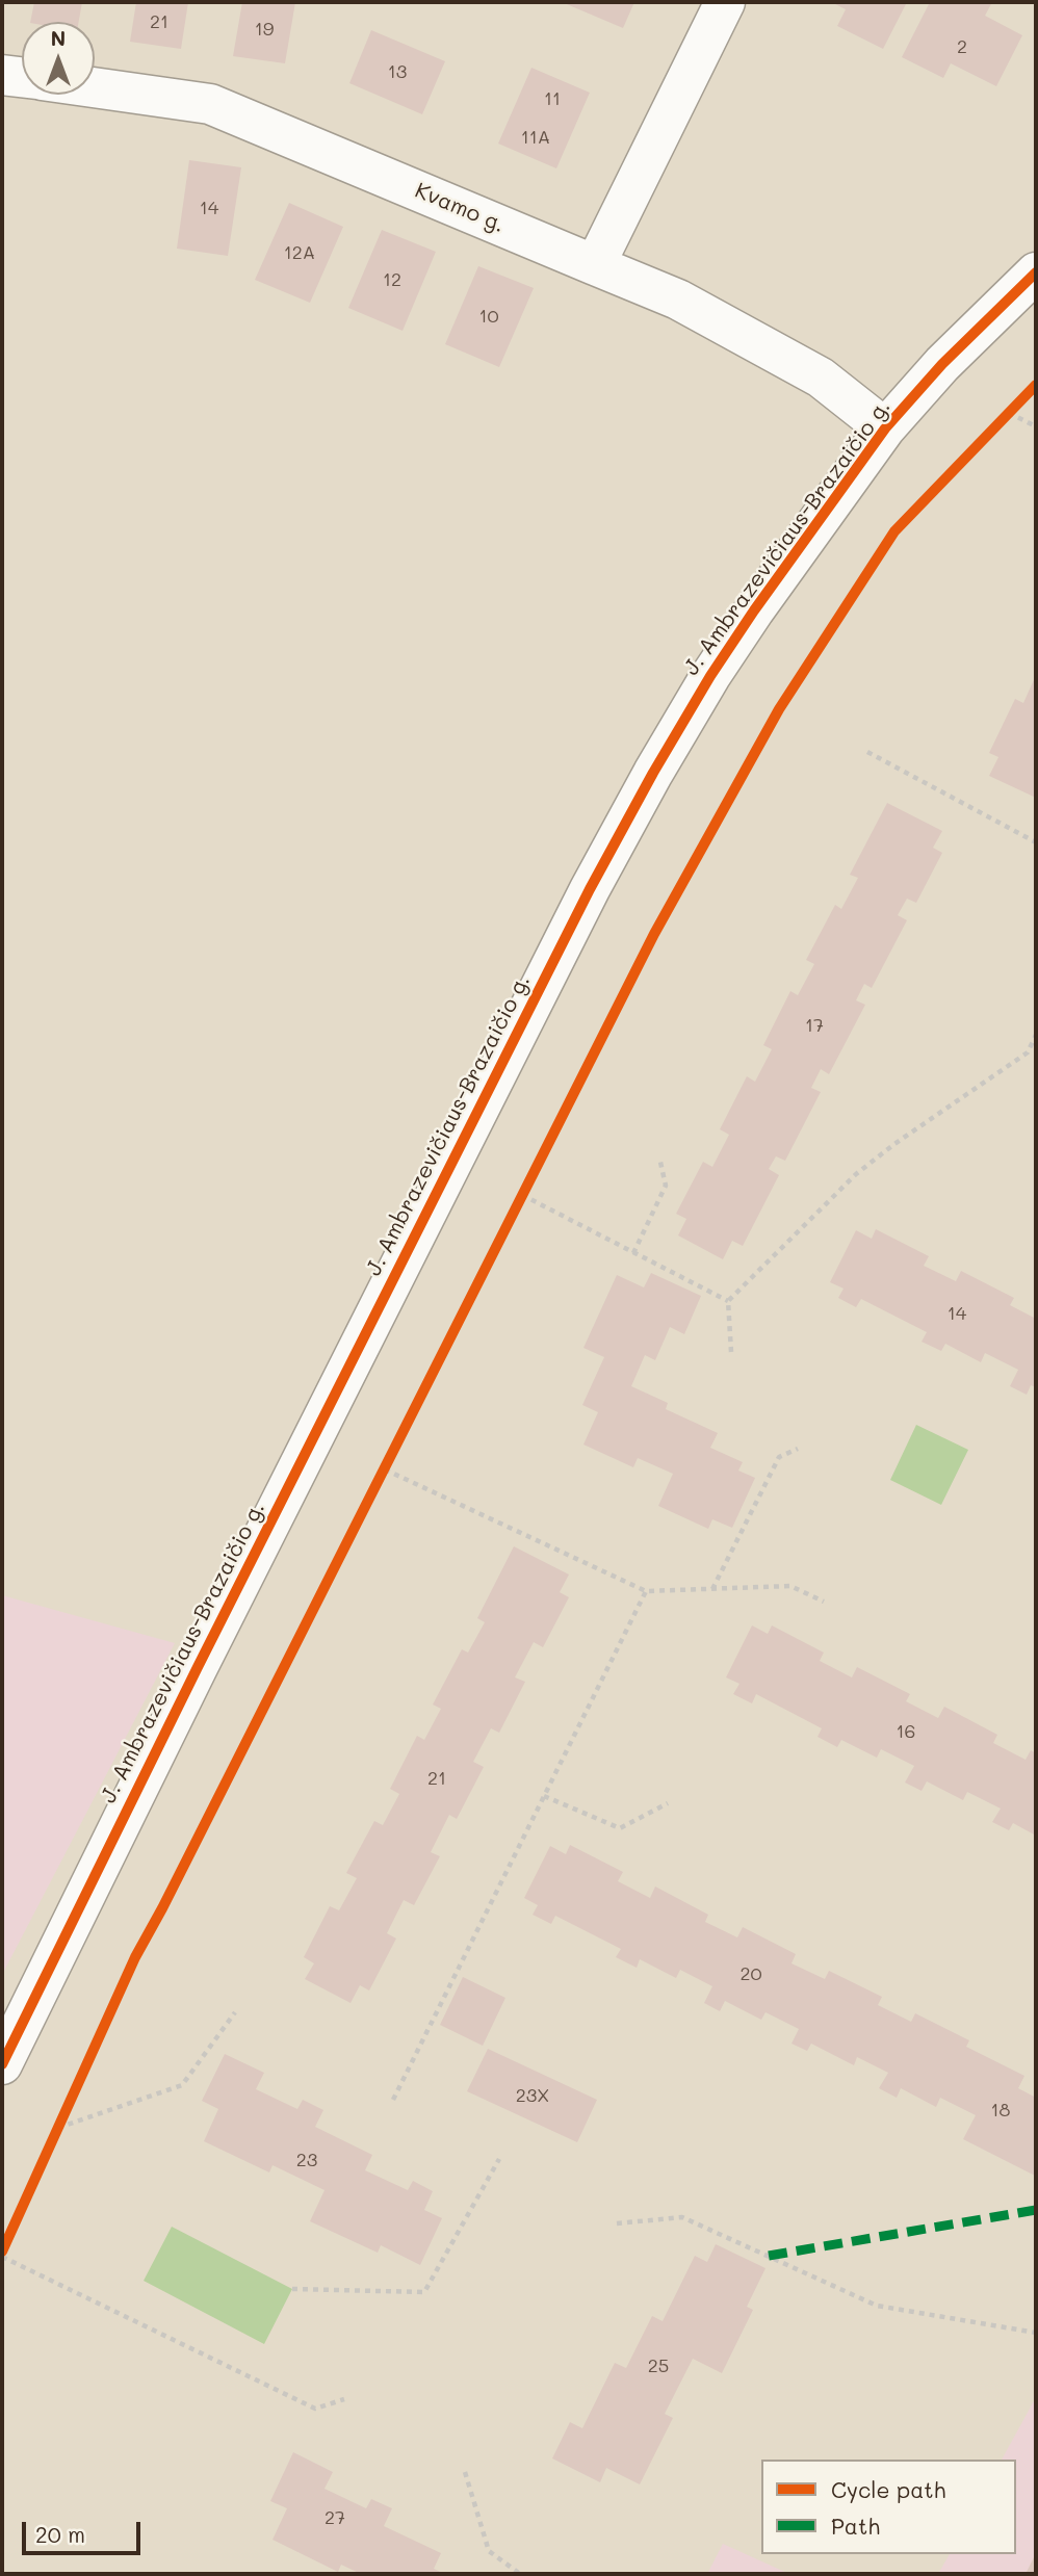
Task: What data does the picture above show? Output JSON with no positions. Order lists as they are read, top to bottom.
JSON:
{
  "streets": {
    "street": ["Kvamo g.", "J. Ambrazevičiaus-Brazaičio g."]
  },
  "crossings": [
    ["Kvamo g.", "J. Ambrazevičiaus-Brazaičio g."]
  ],
  "house_numbers": [
    "21",
    "19",
    "2",
    "13",
    "11",
    "11A",
    "14",
    "12A",
    "12",
    "10",
    "17",
    "14",
    "16",
    "21",
    "20",
    "23X",
    "18",
    "23",
    "25",
    "27"
  ],
  "legend": ["Cycle path", "Path"],
  "scale_bar": "20 m",
  "north": "top"
}
